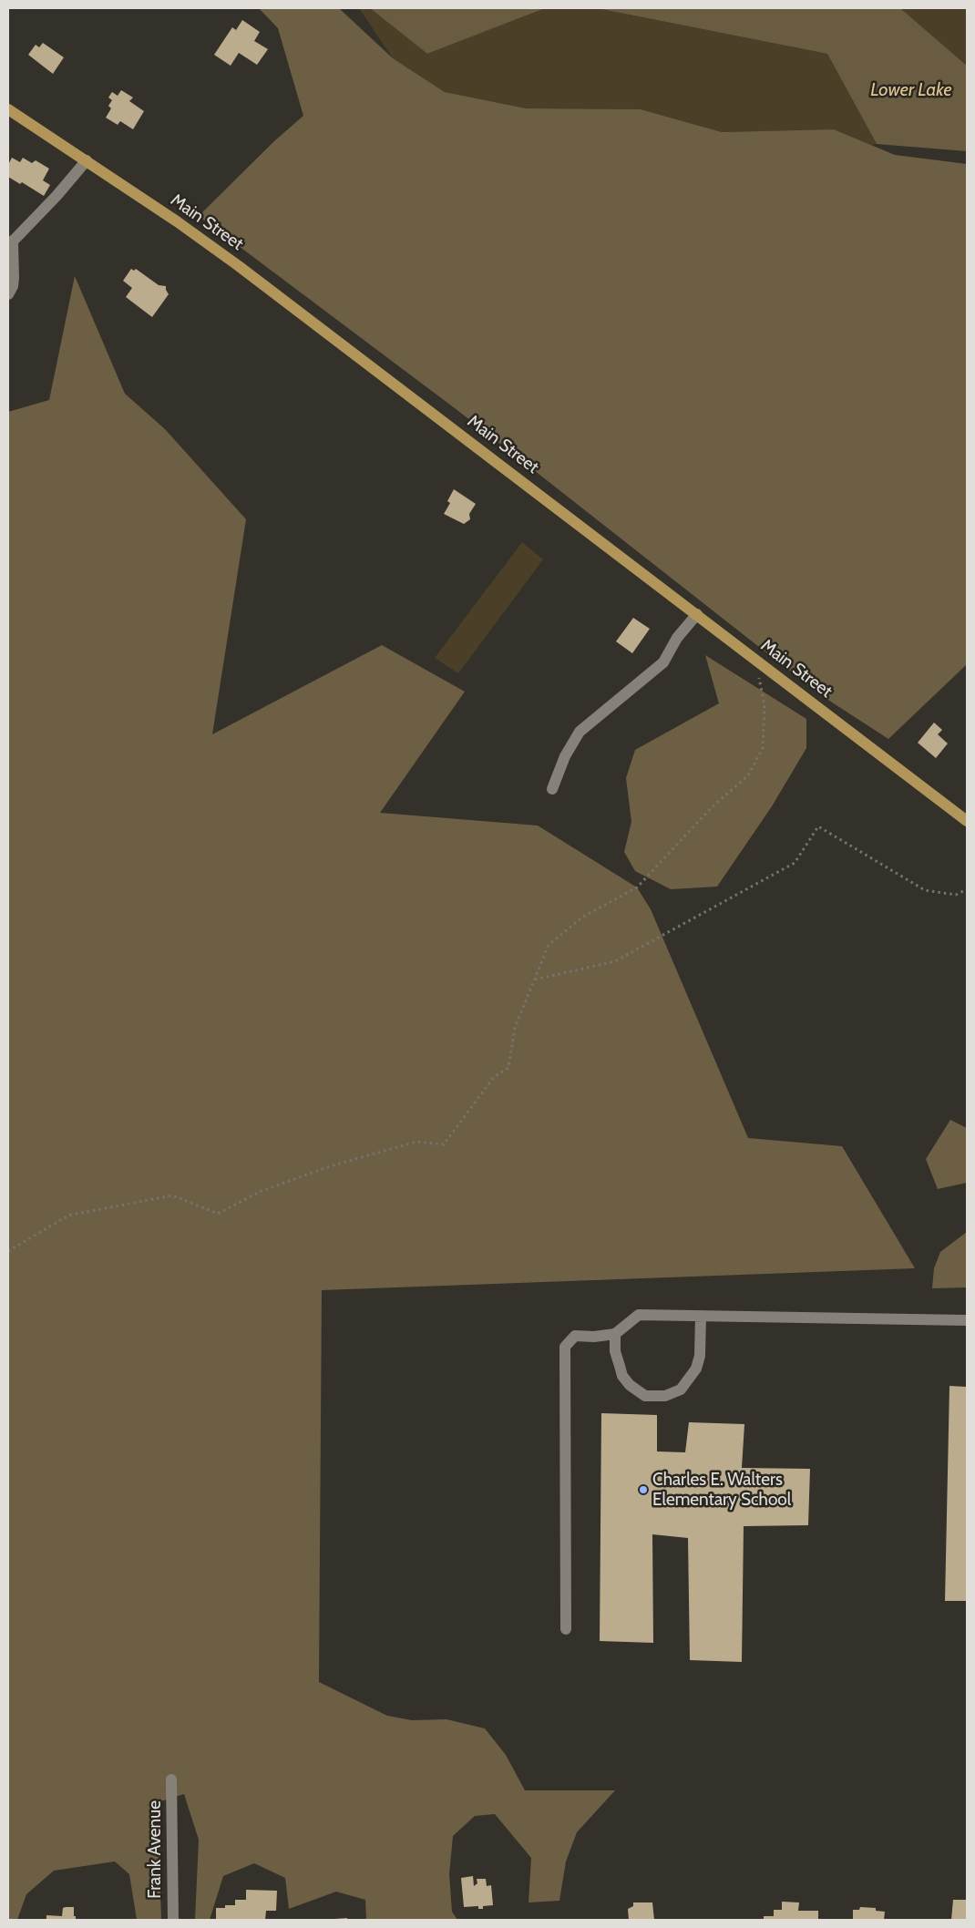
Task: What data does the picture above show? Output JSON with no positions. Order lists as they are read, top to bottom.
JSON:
{
  "streets": {
    "main road": ["Main Street"],
    "street": ["Frank Avenue"]
  },
  "water": ["Lower Lake"],
  "places": ["Charles E. Walters Elementary School"]
}
